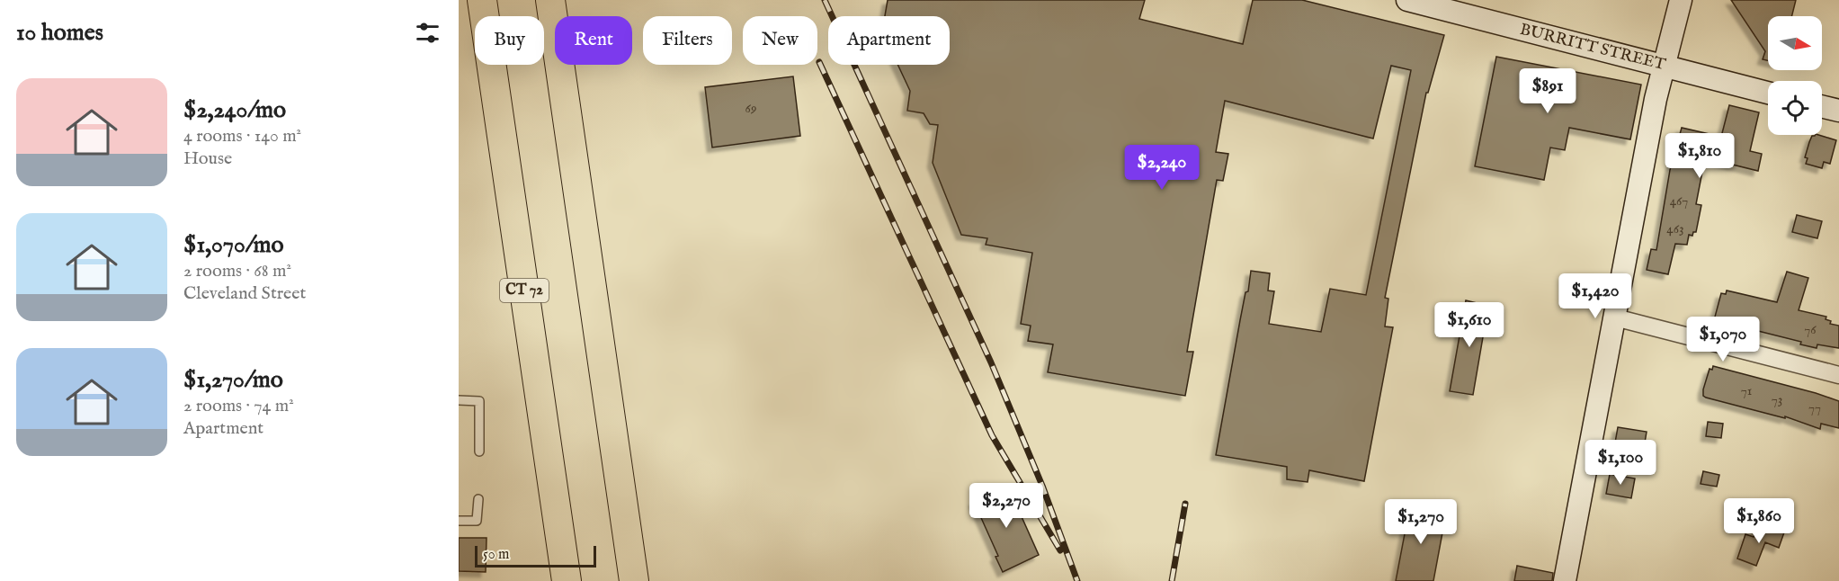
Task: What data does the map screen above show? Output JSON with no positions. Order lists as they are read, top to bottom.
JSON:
{
  "streets": {
    "highway": ["CT 72"],
    "street": ["BURRITT STREET"]
  },
  "house_numbers": [
    "69",
    "467",
    "463",
    "76",
    "71",
    "73",
    "77"
  ],
  "scale_bar": "50 m",
  "north": "right",
  "page": {
    "heading": "10 homes",
    "chip": [
      "Buy",
      "Rent",
      "Filters",
      "New",
      "Apartment"
    ],
    "list": [
      {
        "name": "$2,240/mo",
        "note": "4 rooms · 140 m² · House"
      },
      {
        "name": "$1,070/mo",
        "note": "2 rooms · 68 m² · Cleveland Street"
      },
      {
        "name": "$1,270/mo",
        "note": "2 rooms · 74 m² · Apartment"
      }
    ],
    "price": [
      "$891",
      "$1,810",
      "$2,240",
      "$1,420",
      "$1,610",
      "$1,070",
      "$1,100",
      "$2,270",
      "$1,860",
      "$1,270"
    ],
    "scale": "50 m"
  }
}
